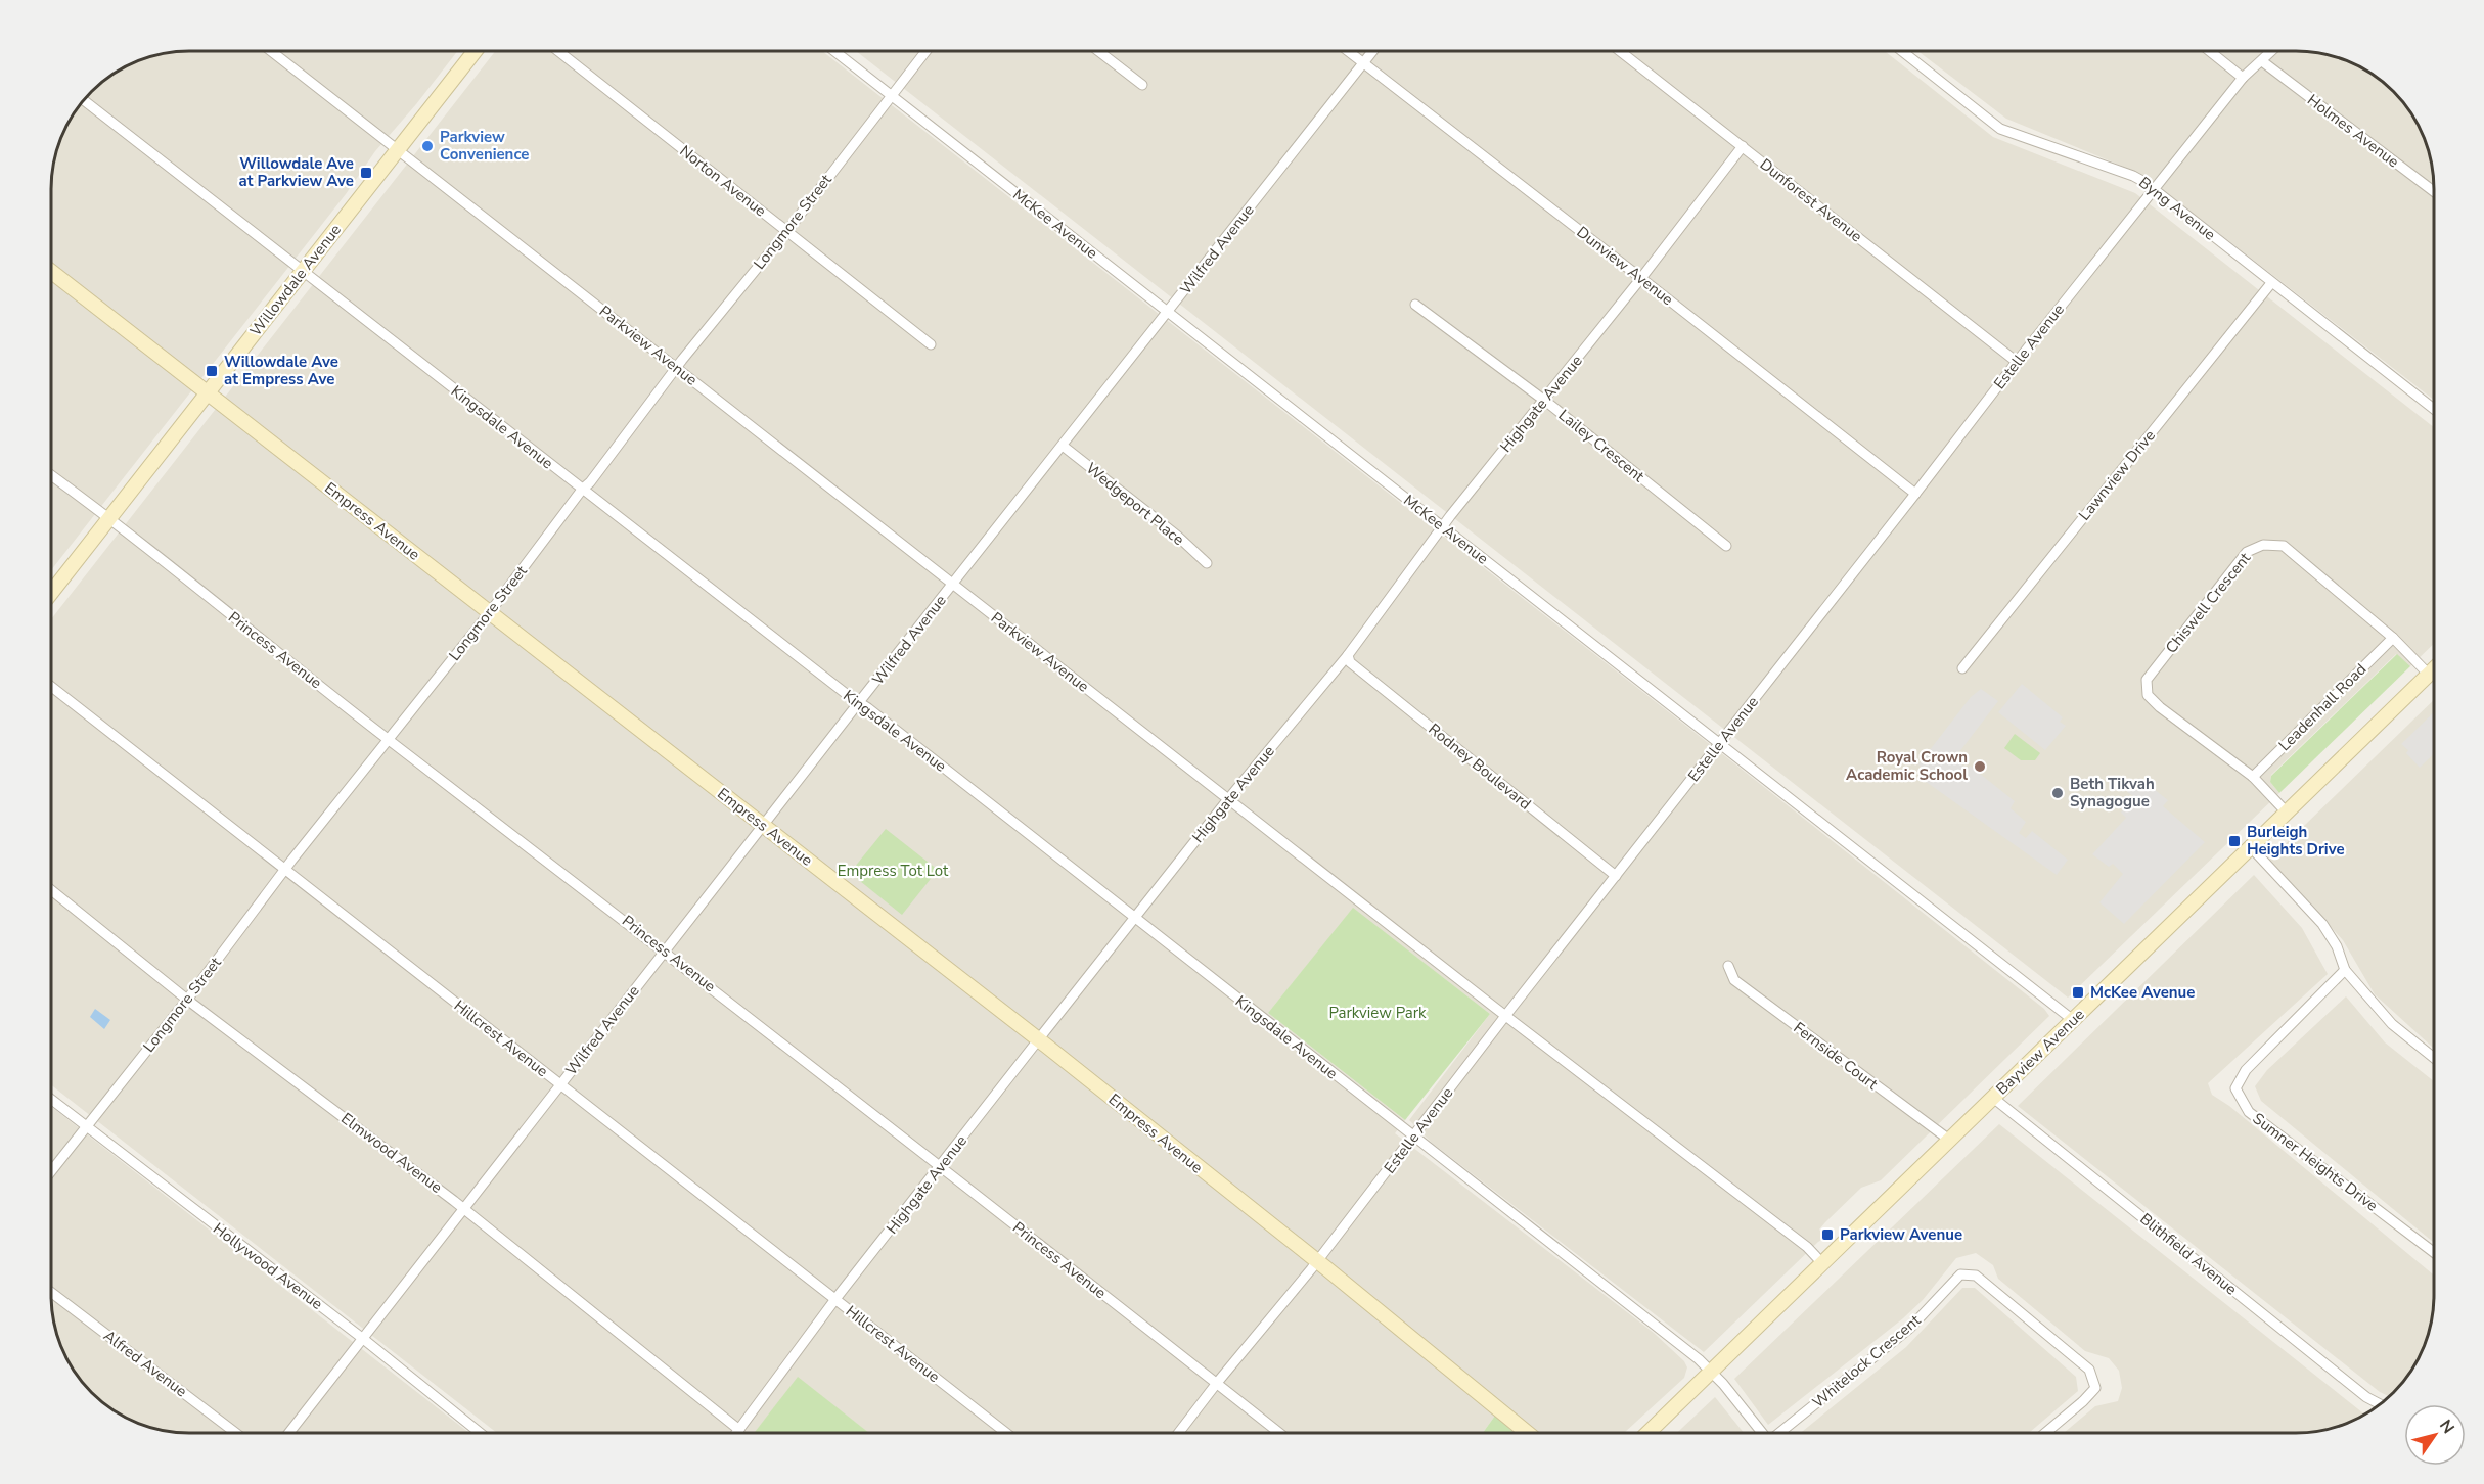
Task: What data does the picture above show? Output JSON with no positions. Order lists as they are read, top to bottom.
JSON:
{
  "streets": {
    "street": [
      "Holmes Avenue",
      "Norton Avenue",
      "Dunforest Avenue",
      "Byng Avenue",
      "Longmore Street",
      "McKee Avenue",
      "Wilfred Avenue",
      "Dunview Avenue",
      "Willowdale Avenue",
      "Parkview Avenue",
      "Estelle Avenue",
      "Highgate Avenue",
      "Kingsdale Avenue",
      "Lailey Crescent",
      "Lawnview Drive",
      "Wedgeport Place",
      "Empress Avenue",
      "Chiswell Crescent",
      "Princess Avenue",
      "Leadenhall Road",
      "Rodney Boulevard",
      "Hillcrest Avenue",
      "Bayview Avenue",
      "Fernside Court",
      "Elmwood Avenue",
      "Sumner Heights Drive",
      "Blithfield Avenue",
      "Hollywood Avenue",
      "Whitelock Crescent",
      "Alfred Avenue"
    ]
  },
  "crossings": [
    ["Holmes Avenue", "Estelle Avenue"],
    ["Norton Avenue", "Longmore Street"],
    ["Dunforest Avenue", "Estelle Avenue"],
    ["Dunforest Avenue", "Highgate Avenue"],
    ["Byng Avenue", "Estelle Avenue"],
    ["Byng Avenue", "Lawnview Drive"],
    ["Longmore Street", "McKee Avenue"],
    ["Longmore Street", "Parkview Avenue"],
    ["Longmore Street", "Kingsdale Avenue"],
    ["Longmore Street", "Empress Avenue"],
    ["Longmore Street", "Princess Avenue"],
    ["Longmore Street", "Hillcrest Avenue"],
    ["Longmore Street", "Elmwood Avenue"],
    ["Longmore Street", "Hollywood Avenue"],
    ["McKee Avenue", "Wilfred Avenue"],
    ["McKee Avenue", "Estelle Avenue"],
    ["McKee Avenue", "Highgate Avenue"],
    ["McKee Avenue", "Bayview Avenue"],
    ["Wilfred Avenue", "Dunview Avenue"],
    ["Wilfred Avenue", "Parkview Avenue"],
    ["Wilfred Avenue", "Kingsdale Avenue"],
    ["Wilfred Avenue", "Wedgeport Place"],
    ["Wilfred Avenue", "Empress Avenue"],
    ["Wilfred Avenue", "Princess Avenue"],
    ["Wilfred Avenue", "Hillcrest Avenue"],
    ["Wilfred Avenue", "Elmwood Avenue"],
    ["Wilfred Avenue", "Hollywood Avenue"],
    ["Dunview Avenue", "Estelle Avenue"],
    ["Dunview Avenue", "Highgate Avenue"],
    ["Willowdale Avenue", "Parkview Avenue"],
    ["Willowdale Avenue", "Kingsdale Avenue"],
    ["Willowdale Avenue", "Empress Avenue"],
    ["Willowdale Avenue", "Princess Avenue"],
    ["Parkview Avenue", "Estelle Avenue"],
    ["Parkview Avenue", "Highgate Avenue"],
    ["Parkview Avenue", "Bayview Avenue"],
    ["Estelle Avenue", "Kingsdale Avenue"],
    ["Estelle Avenue", "Empress Avenue"],
    ["Estelle Avenue", "Princess Avenue"],
    ["Estelle Avenue", "Rodney Boulevard"],
    ["Highgate Avenue", "Kingsdale Avenue"],
    ["Highgate Avenue", "Lailey Crescent"],
    ["Highgate Avenue", "Empress Avenue"],
    ["Highgate Avenue", "Princess Avenue"],
    ["Highgate Avenue", "Rodney Boulevard"],
    ["Highgate Avenue", "Hillcrest Avenue"],
    ["Highgate Avenue", "Elmwood Avenue"],
    ["Kingsdale Avenue", "Bayview Avenue"],
    ["Chiswell Crescent", "Leadenhall Road"],
    ["Chiswell Crescent", "Bayview Avenue"],
    ["Bayview Avenue", "Fernside Court"],
    ["Bayview Avenue", "Blithfield Avenue"]
  ],
  "parks": ["Empress Tot Lot", "Parkview Park"],
  "places": {
    "other": ["Parkview Convenience", "Royal Crown Academic School", "Beth Tikvah Synagogue"],
    "transit": [
      "Willowdale Ave at Parkview Ave",
      "Willowdale Ave at Empress Ave",
      "Burleigh Heights Drive",
      "McKee Avenue",
      "Parkview Avenue"
    ]
  },
  "north": "top right"
}
